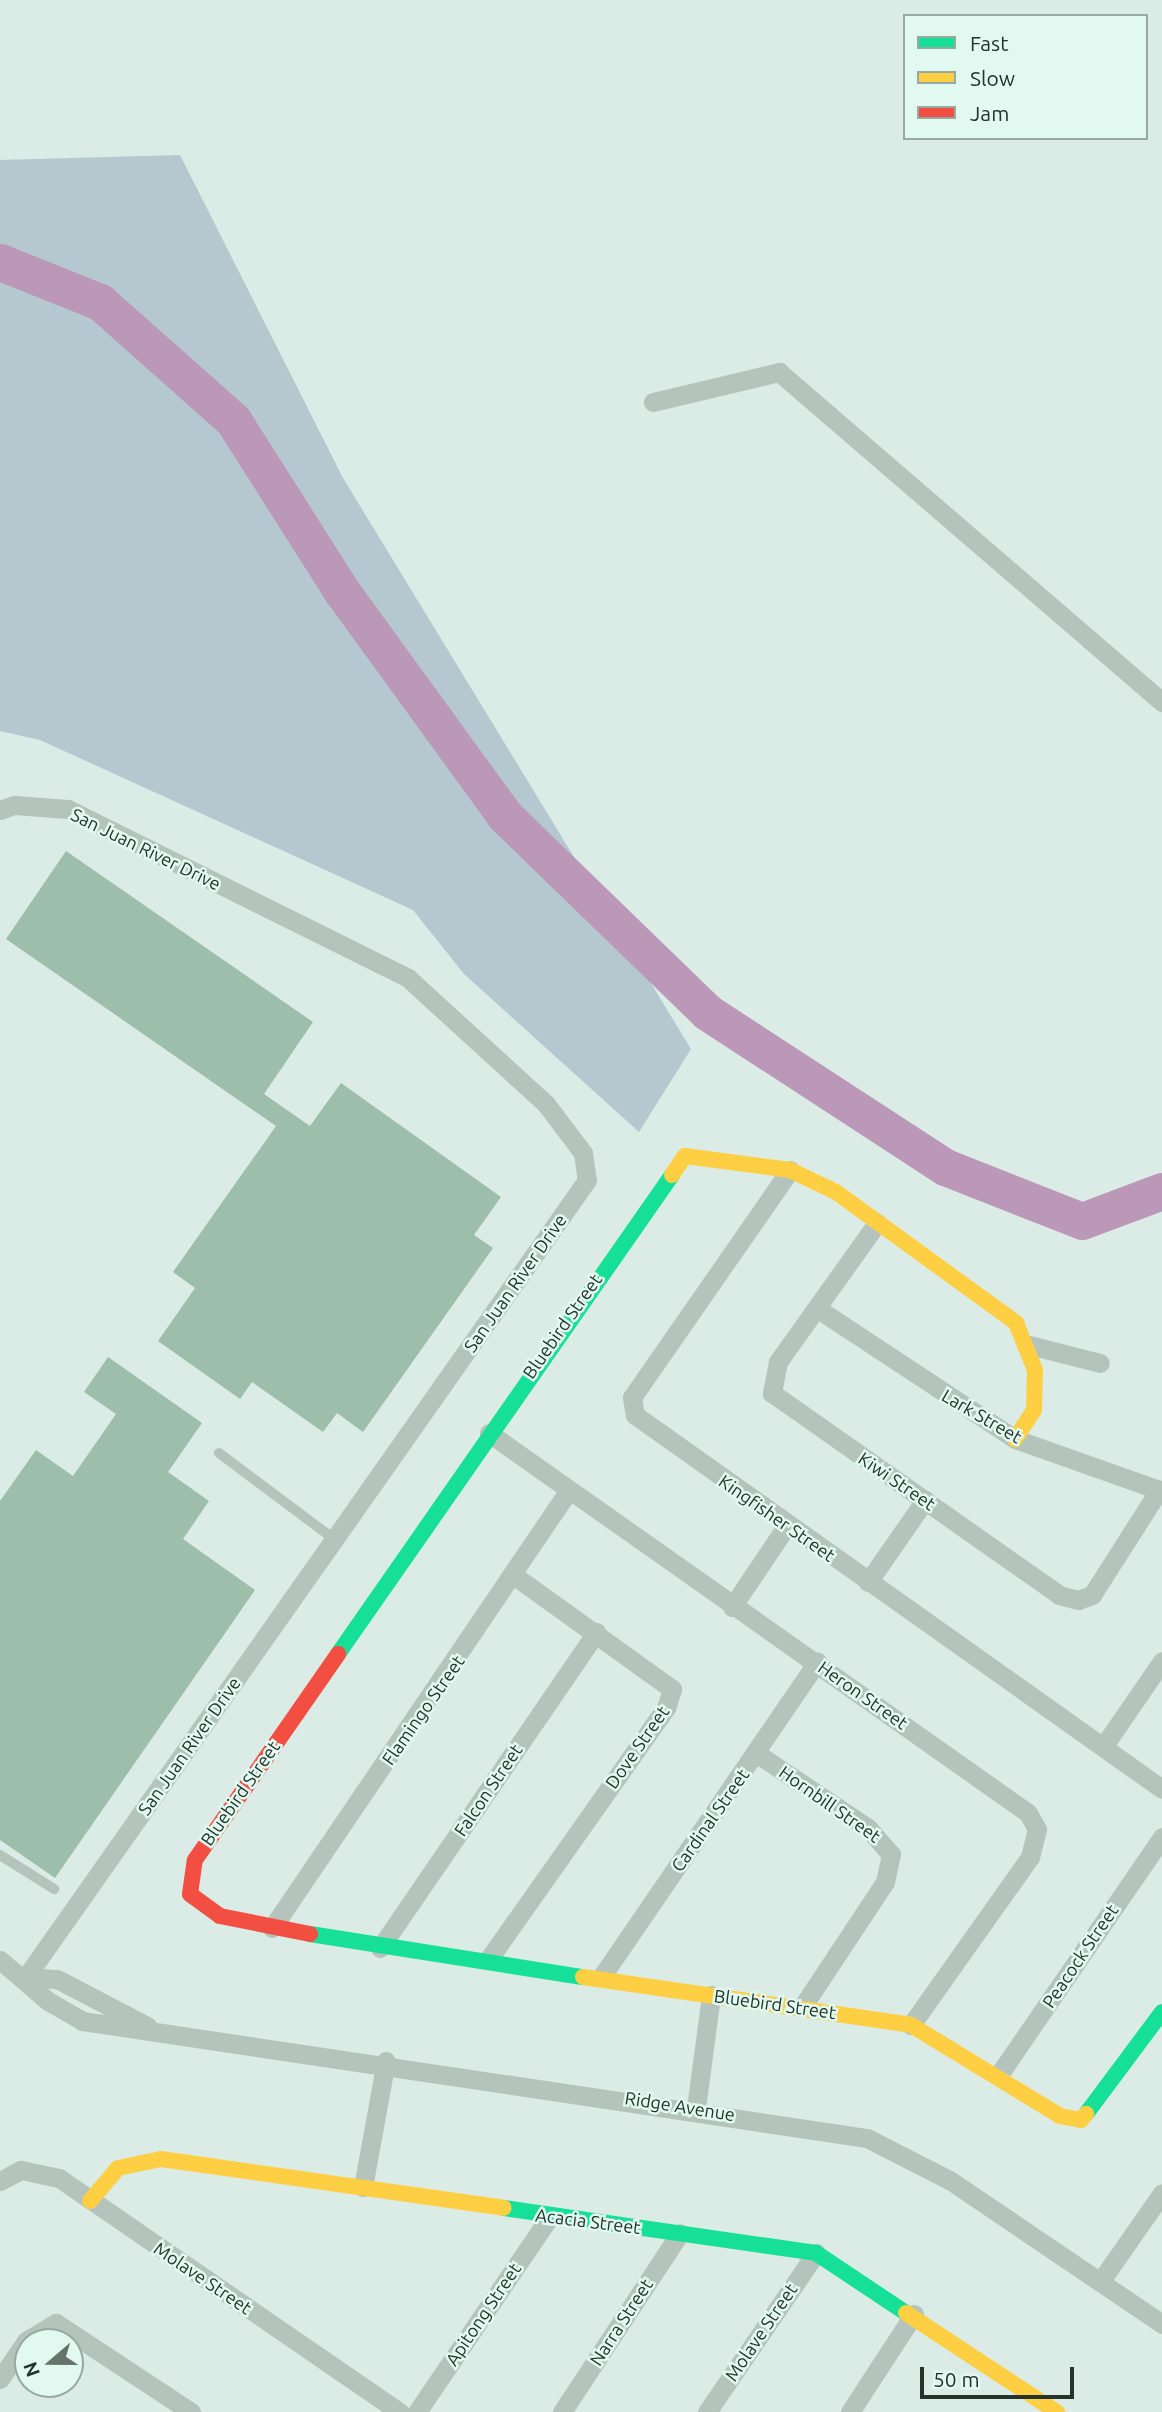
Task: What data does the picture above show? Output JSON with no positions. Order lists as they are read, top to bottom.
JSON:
{
  "streets": {
    "street": [
      "San Juan River Drive",
      "Bluebird Street",
      "Lark Street",
      "Kiwi Street",
      "Kingfisher Street",
      "Heron Street",
      "Flamingo Street",
      "Dove Street",
      "Falcon Street",
      "Hornbill Street",
      "Cardinal Street",
      "Peacock Street",
      "Ridge Avenue",
      "Acacia Street",
      "Molave Street",
      "Apitong Street",
      "Narra Street"
    ]
  },
  "crossings": [
    ["San Juan River Drive", "Ridge Avenue"],
    ["Bluebird Street", "Kiwi Street"],
    ["Bluebird Street", "Kingfisher Street"],
    ["Bluebird Street", "Heron Street"],
    ["Bluebird Street", "Flamingo Street"],
    ["Bluebird Street", "Dove Street"],
    ["Bluebird Street", "Falcon Street"],
    ["Bluebird Street", "Hornbill Street"],
    ["Bluebird Street", "Cardinal Street"],
    ["Bluebird Street", "Peacock Street"],
    ["Lark Street", "Kiwi Street"],
    ["Heron Street", "Flamingo Street"],
    ["Heron Street", "Cardinal Street"],
    ["Flamingo Street", "Dove Street"],
    ["Dove Street", "Falcon Street"],
    ["Hornbill Street", "Cardinal Street"],
    ["Acacia Street", "Molave Street"],
    ["Acacia Street", "Apitong Street"],
    ["Acacia Street", "Narra Street"]
  ],
  "legend": ["Fast", "Slow", "Jam"],
  "scale_bar": "50 m",
  "north": "left"
}
